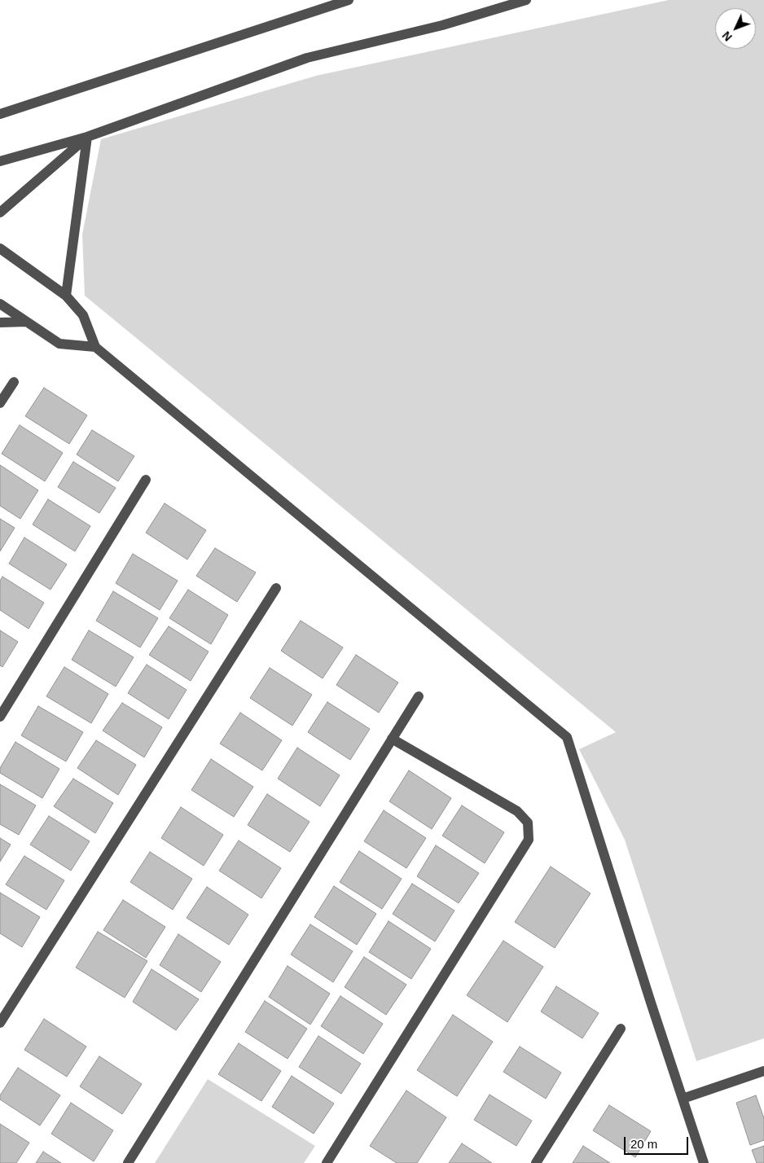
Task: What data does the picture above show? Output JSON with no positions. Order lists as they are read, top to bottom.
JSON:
{
  "scale_bar": "20 m",
  "north": "bottom left"
}
